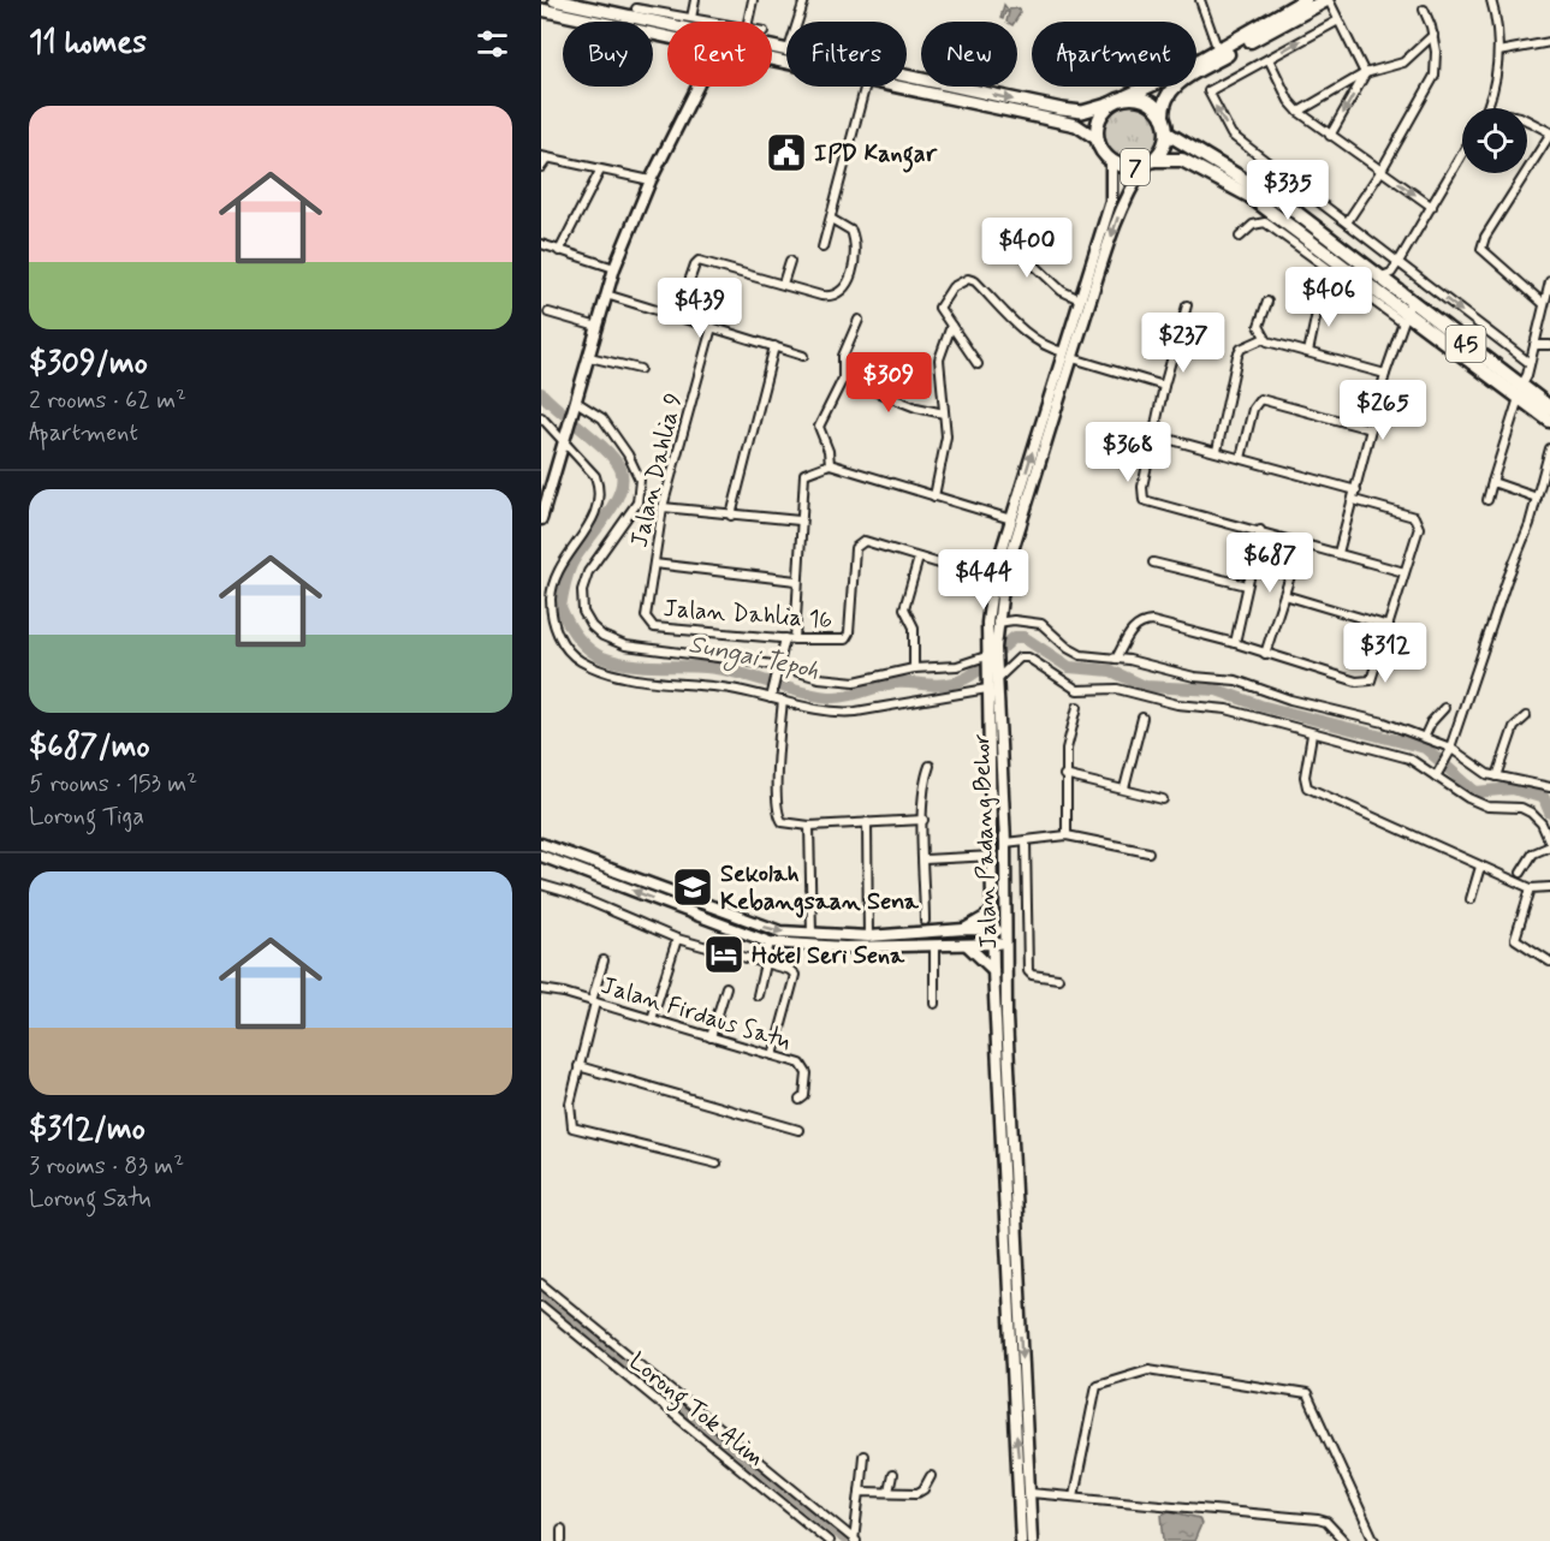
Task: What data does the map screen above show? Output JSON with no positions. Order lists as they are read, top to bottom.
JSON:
{
  "streets": {
    "highway": ["7", "45"],
    "main road": ["Jalan Padang Behor"],
    "street": [
      "Jalan Dahlia 9",
      "Jalan Dahlia 16",
      "Jalan Firdaus Satu",
      "Lorong Tok Alim"
    ]
  },
  "crossings": [
    ["7", "45"],
    ["7", "Jalan Padang Behor"],
    ["45", "Jalan Padang Behor"],
    ["Jalan Dahlia 9", "Jalan Dahlia 16"]
  ],
  "water": ["Sungai Tepoh"],
  "places": {
    "public building": ["IPD Kangar"],
    "school or university": ["Sekolah Kebangsaan Sena"],
    "hotel": ["Hotel Seri Sena"]
  },
  "page": {
    "heading": "11 homes",
    "chip": [
      "Buy",
      "Rent",
      "Filters",
      "New",
      "Apartment"
    ],
    "list": [
      {
        "name": "$309/mo",
        "note": "2 rooms · 62 m² · Apartment"
      },
      {
        "name": "$687/mo",
        "note": "5 rooms · 153 m² · Lorong Tiga"
      },
      {
        "name": "$312/mo",
        "note": "3 rooms · 83 m² · Lorong Satu"
      }
    ],
    "price": [
      "$335",
      "$400",
      "$406",
      "$439",
      "$237",
      "$309",
      "$265",
      "$368",
      "$687",
      "$444",
      "$312"
    ]
  }
}
